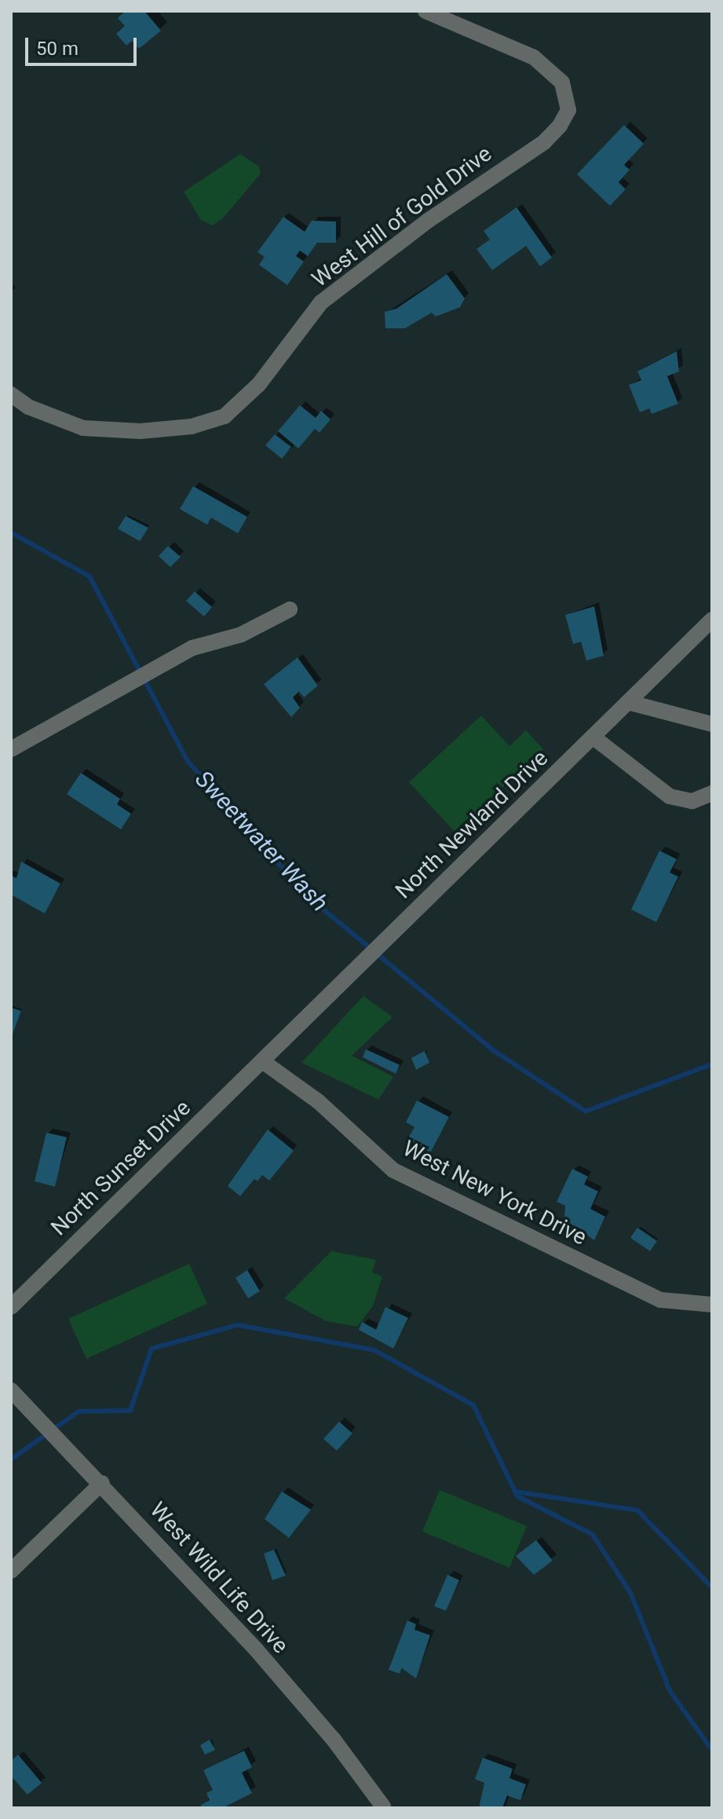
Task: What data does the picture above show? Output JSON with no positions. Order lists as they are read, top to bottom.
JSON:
{
  "streets": {
    "street": [
      "West Hill of Gold Drive",
      "North Newland Drive",
      "North Sunset Drive",
      "West New York Drive",
      "West Wild Life Drive"
    ]
  },
  "crossings": [
    ["North Newland Drive", "North Sunset Drive"],
    ["North Newland Drive", "West New York Drive"],
    ["North Sunset Drive", "West New York Drive"]
  ],
  "water": ["Sweetwater Wash"],
  "scale_bar": "50 m"
}
